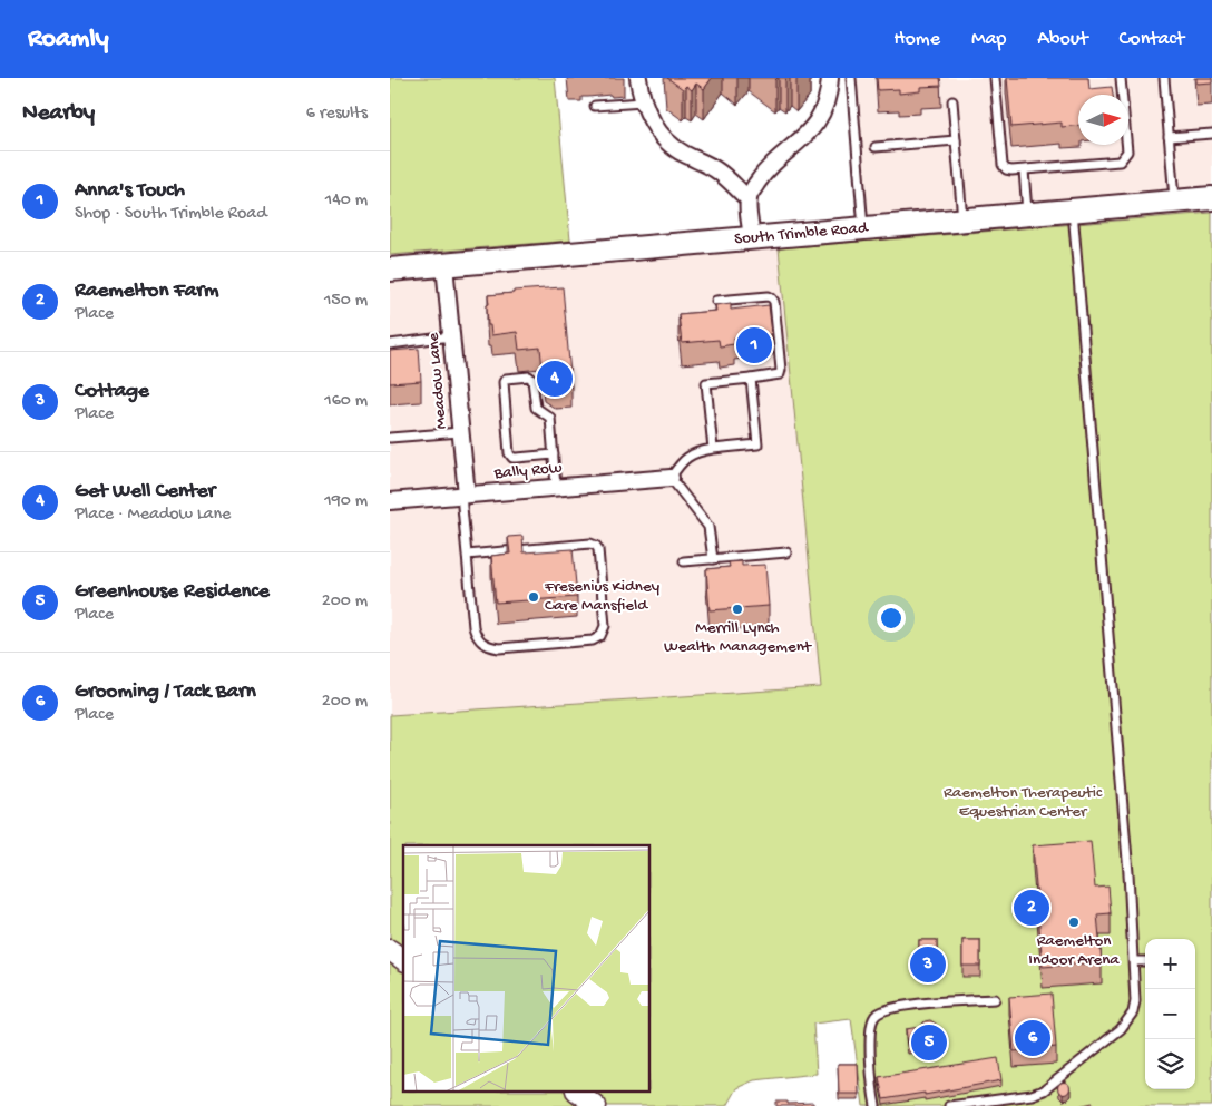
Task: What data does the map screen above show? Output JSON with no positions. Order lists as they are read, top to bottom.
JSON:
{
  "streets": {
    "main road": ["South Trimble Road"],
    "street": ["Meadow Lane", "Bally Row"]
  },
  "crossings": [
    ["South Trimble Road", "Meadow Lane"],
    ["Meadow Lane", "Bally Row"]
  ],
  "parks": ["Raemelton Therapeutic Equestrian Center"],
  "places": ["Fresenius Kidney Care Mansfield", "Merrill Lynch Wealth Management", "Raemelton Indoor Arena"],
  "north": "right",
  "page": {
    "header": "Roamly",
    "nav": [
      "Home",
      "Map",
      "About",
      "Contact"
    ],
    "heading": ["Nearby", "6 results"],
    "list": [
      {
        "mark": "1",
        "name": "Anna's Touch",
        "note": "Shop · South Trimble Road",
        "value": "140 m"
      },
      {
        "mark": "2",
        "name": "Raemelton Farm",
        "note": "Place",
        "value": "150 m"
      },
      {
        "mark": "3",
        "name": "Cottage",
        "note": "Place",
        "value": "160 m"
      },
      {
        "mark": "4",
        "name": "Get Well Center",
        "note": "Place · Meadow Lane",
        "value": "190 m"
      },
      {
        "mark": "5",
        "name": "Greenhouse Residence",
        "note": "Place",
        "value": "200 m"
      },
      {
        "mark": "6",
        "name": "Grooming / Tack Barn",
        "note": "Place",
        "value": "200 m"
      }
    ],
    "pins": [
      "1",
      "4",
      "2",
      "3",
      "6",
      "5"
    ],
    "map_buttons": ["+", "−"]
  }
}
